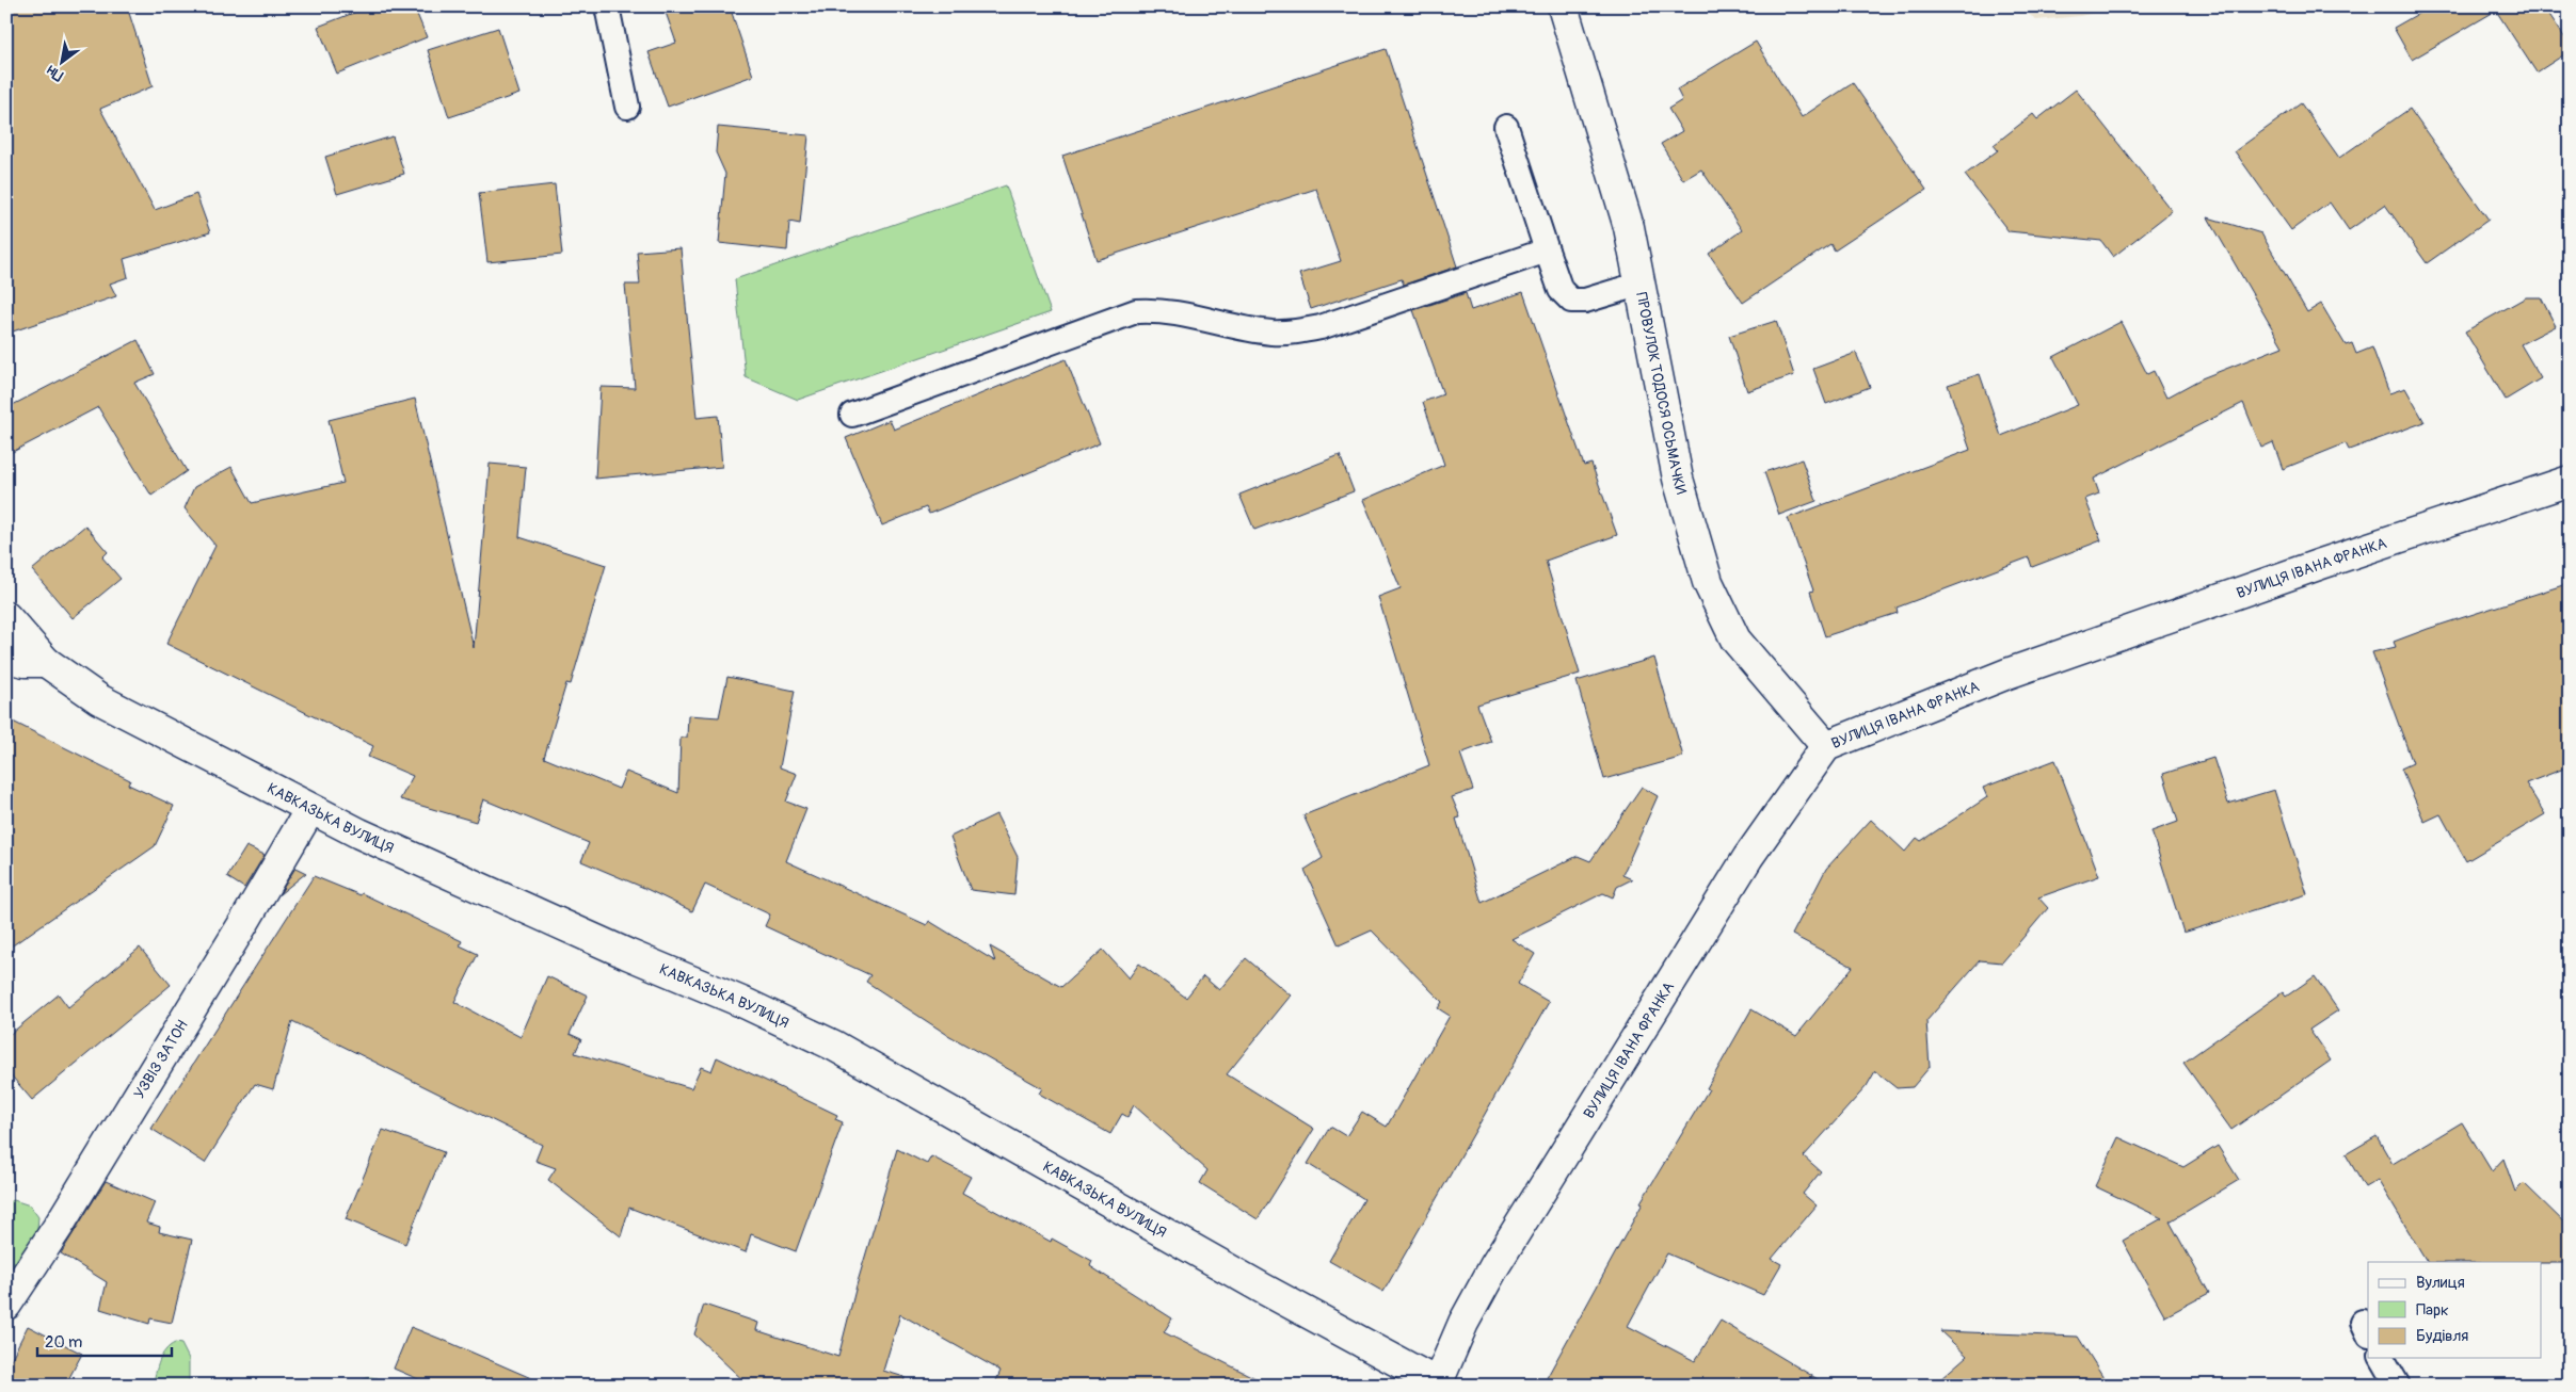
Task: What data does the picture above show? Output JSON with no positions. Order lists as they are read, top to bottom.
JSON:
{
  "streets": {
    "street": [
      "ПРОВУЛОК ТОДОСЯ ОСЬМАЧКИ",
      "ВУЛИЦЯ ІВАНА ФРАНКА",
      "КАВКАЗЬКА ВУЛИЦЯ",
      "УЗВІЗ ЗАТОН"
    ]
  },
  "crossings": [
    ["ПРОВУЛОК ТОДОСЯ ОСЬМАЧКИ", "ВУЛИЦЯ ІВАНА ФРАНКА"],
    ["ВУЛИЦЯ ІВАНА ФРАНКА", "КАВКАЗЬКА ВУЛИЦЯ"],
    ["КАВКАЗЬКА ВУЛИЦЯ", "УЗВІЗ ЗАТОН"]
  ],
  "legend": ["Вулиця", "Парк", "Будівля"],
  "scale_bar": "20 m",
  "north": "bottom left"
}
